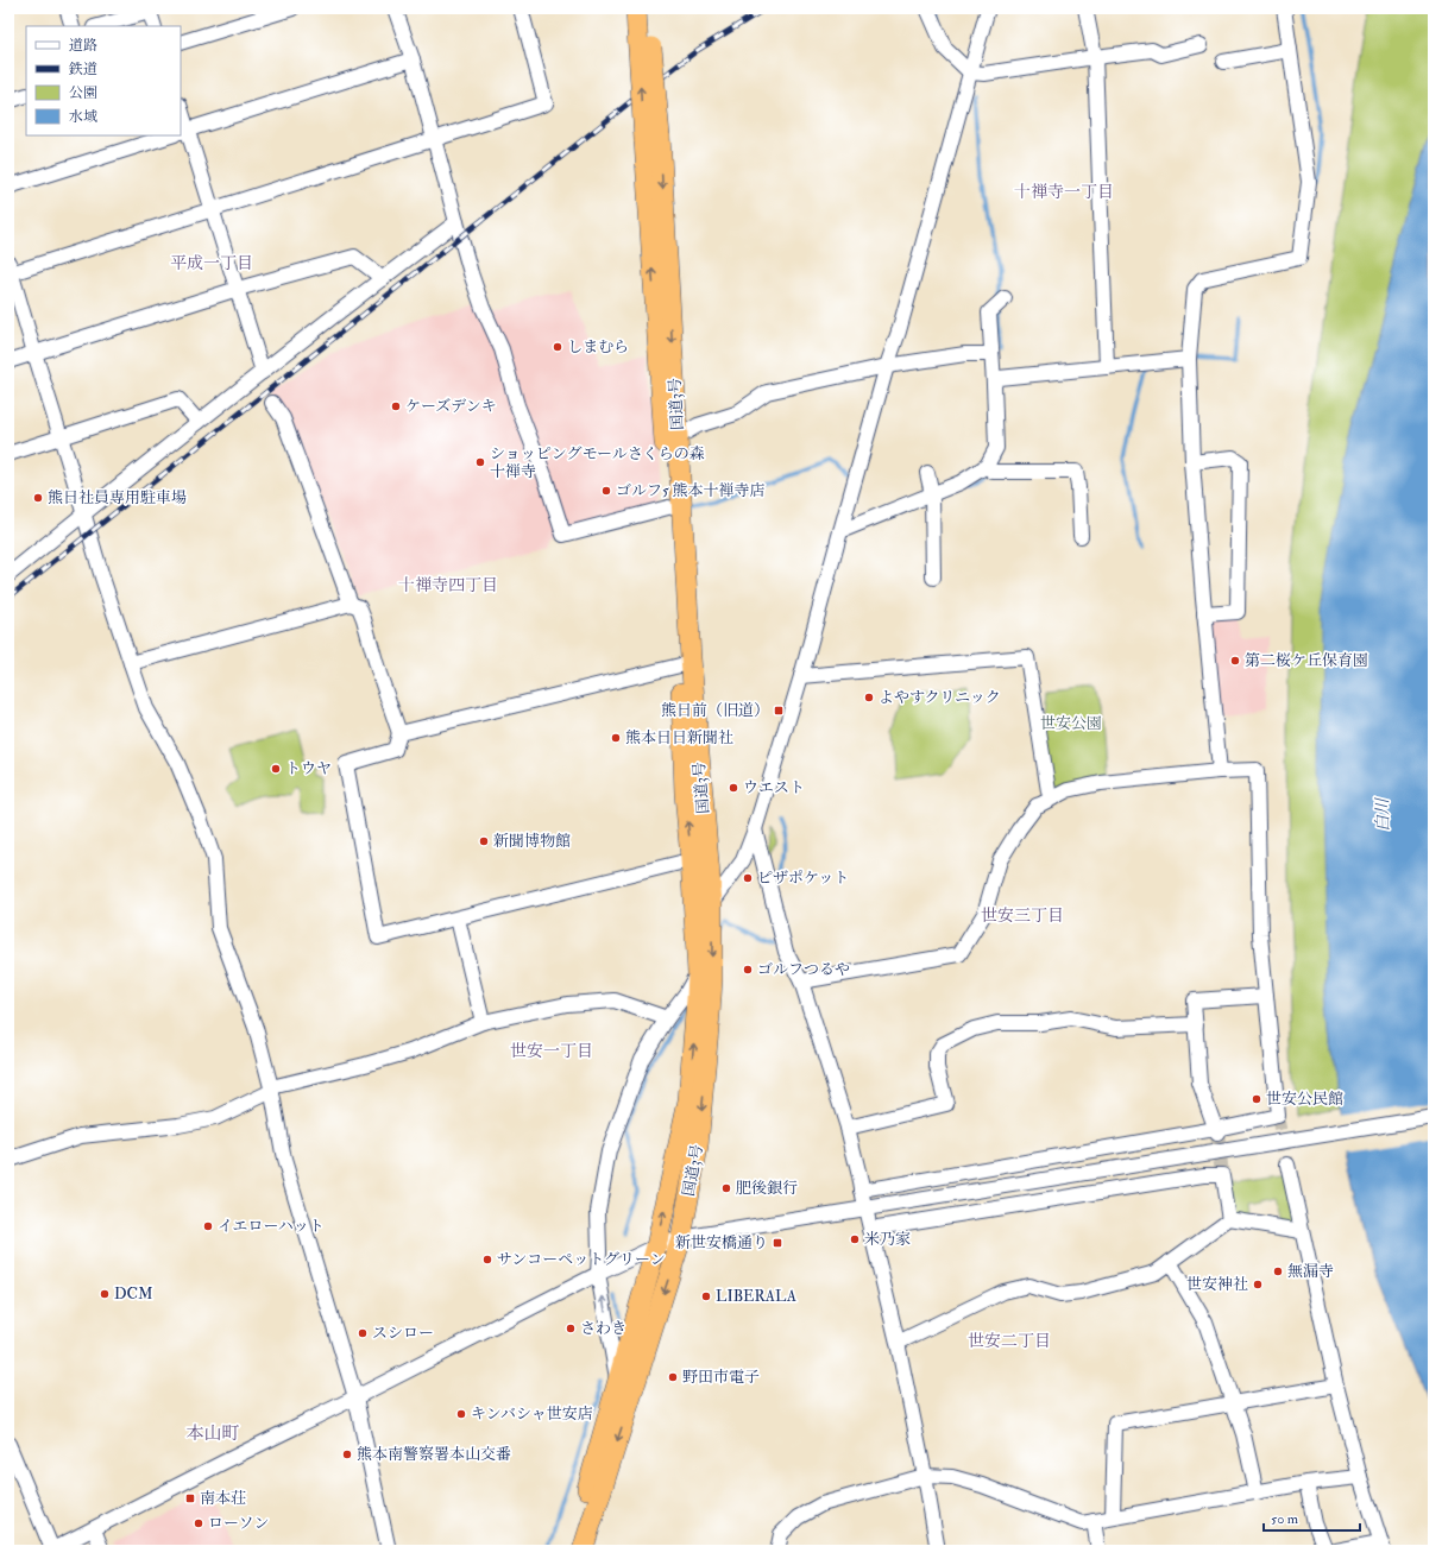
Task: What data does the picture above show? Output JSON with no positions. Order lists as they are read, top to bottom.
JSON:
{
  "streets": {
    "highway": ["国道3号"]
  },
  "districts": [
    "十禅寺一丁目",
    "平成一丁目",
    "十禅寺四丁目",
    "世安三丁目",
    "世安一丁目",
    "世安二丁目",
    "本山町"
  ],
  "water": ["白川"],
  "parks": ["世安公園"],
  "places": {
    "other": [
      "しまむら",
      "ケーズデンキ",
      "ショッピングモールさくらの森 十禅寺",
      "ゴルフ5 熊本十禅寺店",
      "熊日社員専用駐車場",
      "第二桜ケ丘保育園",
      "よやすクリニック",
      "熊本日日新聞社",
      "トウヤ",
      "ウエスト",
      "新聞博物館",
      "ピザポケット",
      "ゴルフつるや",
      "世安公民館",
      "肥後銀行",
      "イエローハット",
      "米乃家",
      "サンコーペットグリーン",
      "無漏寺",
      "世安神社",
      "DCM",
      "LIBERALA",
      "さわき",
      "スシロー",
      "野田市電子",
      "キンバシャ世安店",
      "熊本南警察署本山交番",
      "ローソン"
    ],
    "transit": ["熊日前（旧道）", "新世安橋通り", "南本荘"]
  },
  "legend": [
    "道路",
    "鉄道",
    "公園",
    "水域"
  ],
  "scale_bar": "50 m"
}
